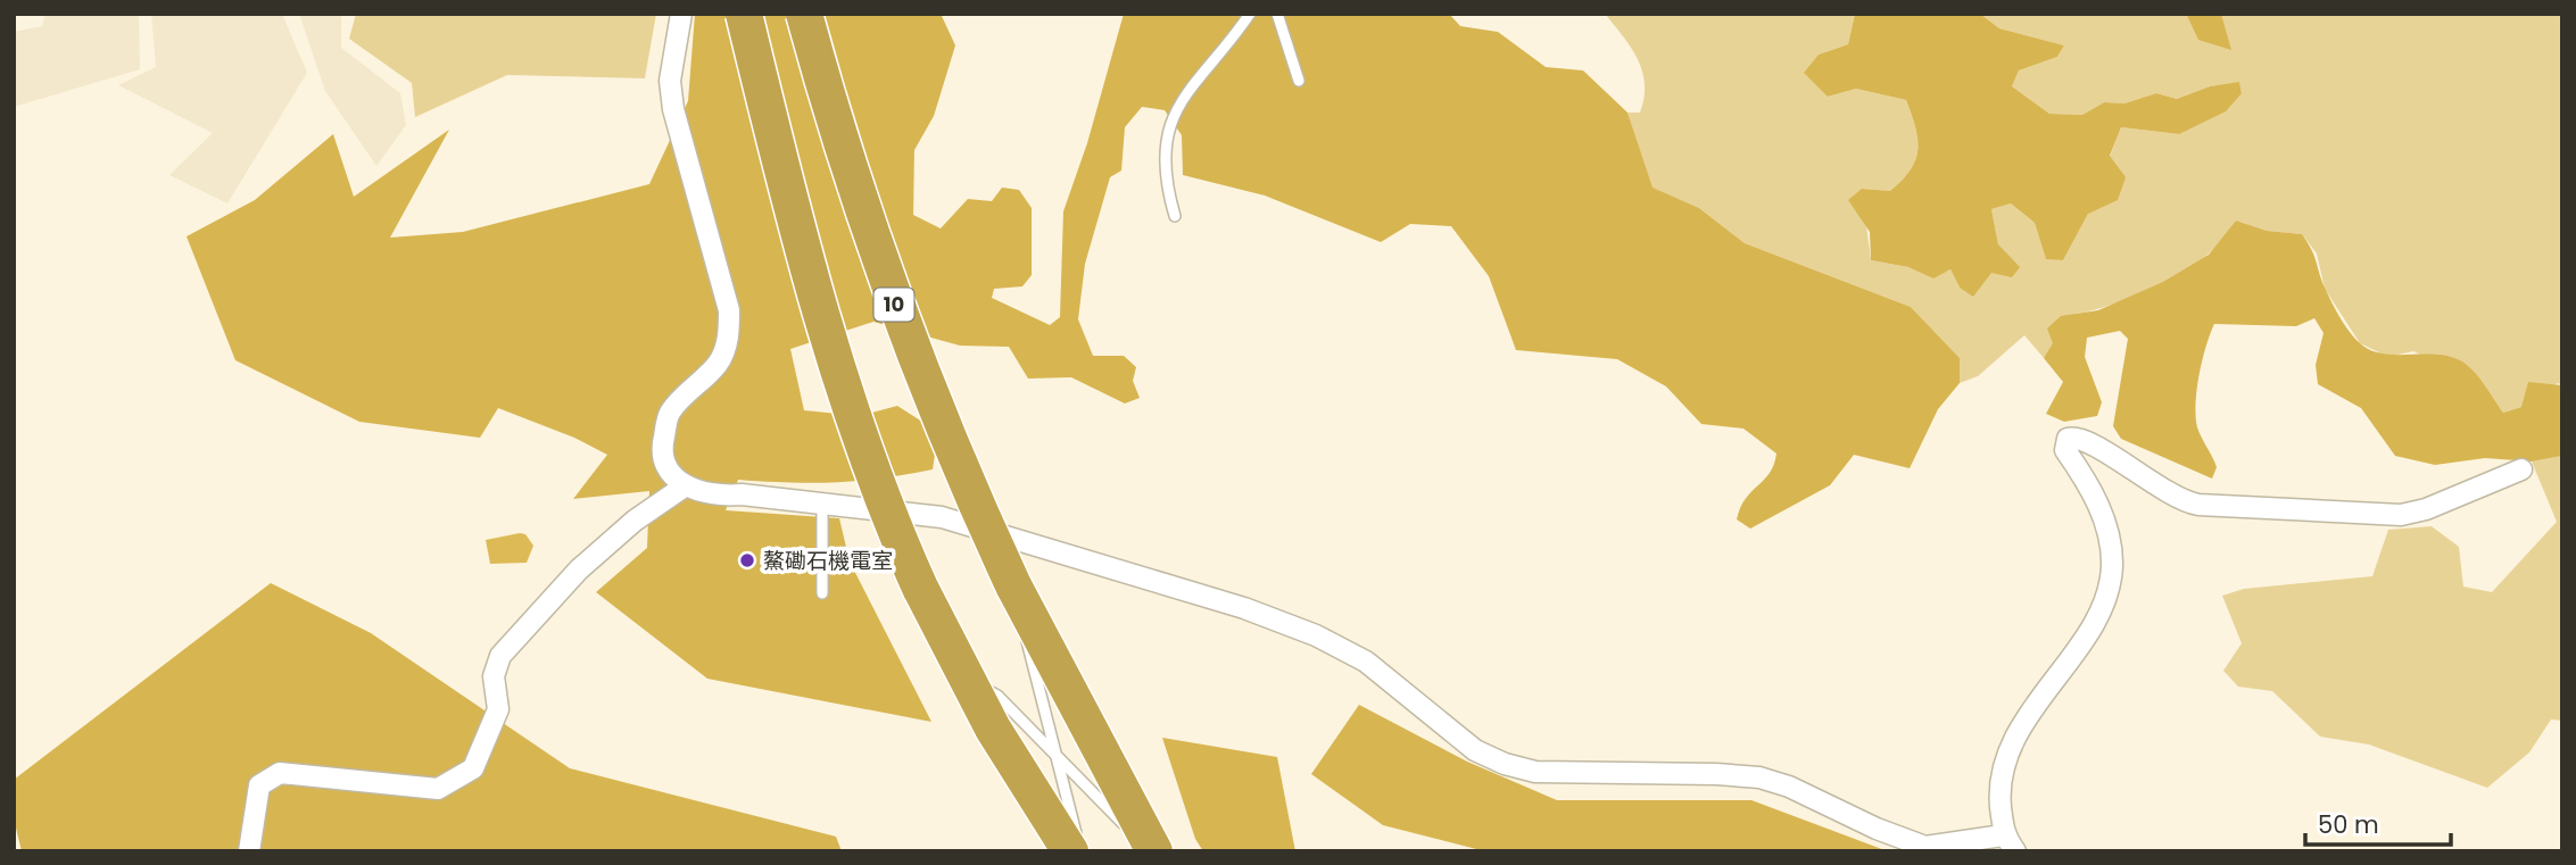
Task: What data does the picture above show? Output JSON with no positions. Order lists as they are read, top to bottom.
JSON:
{
  "streets": {
    "highway": ["10"]
  },
  "places": ["鰲磡石機電室"],
  "scale_bar": "50 m"
}
